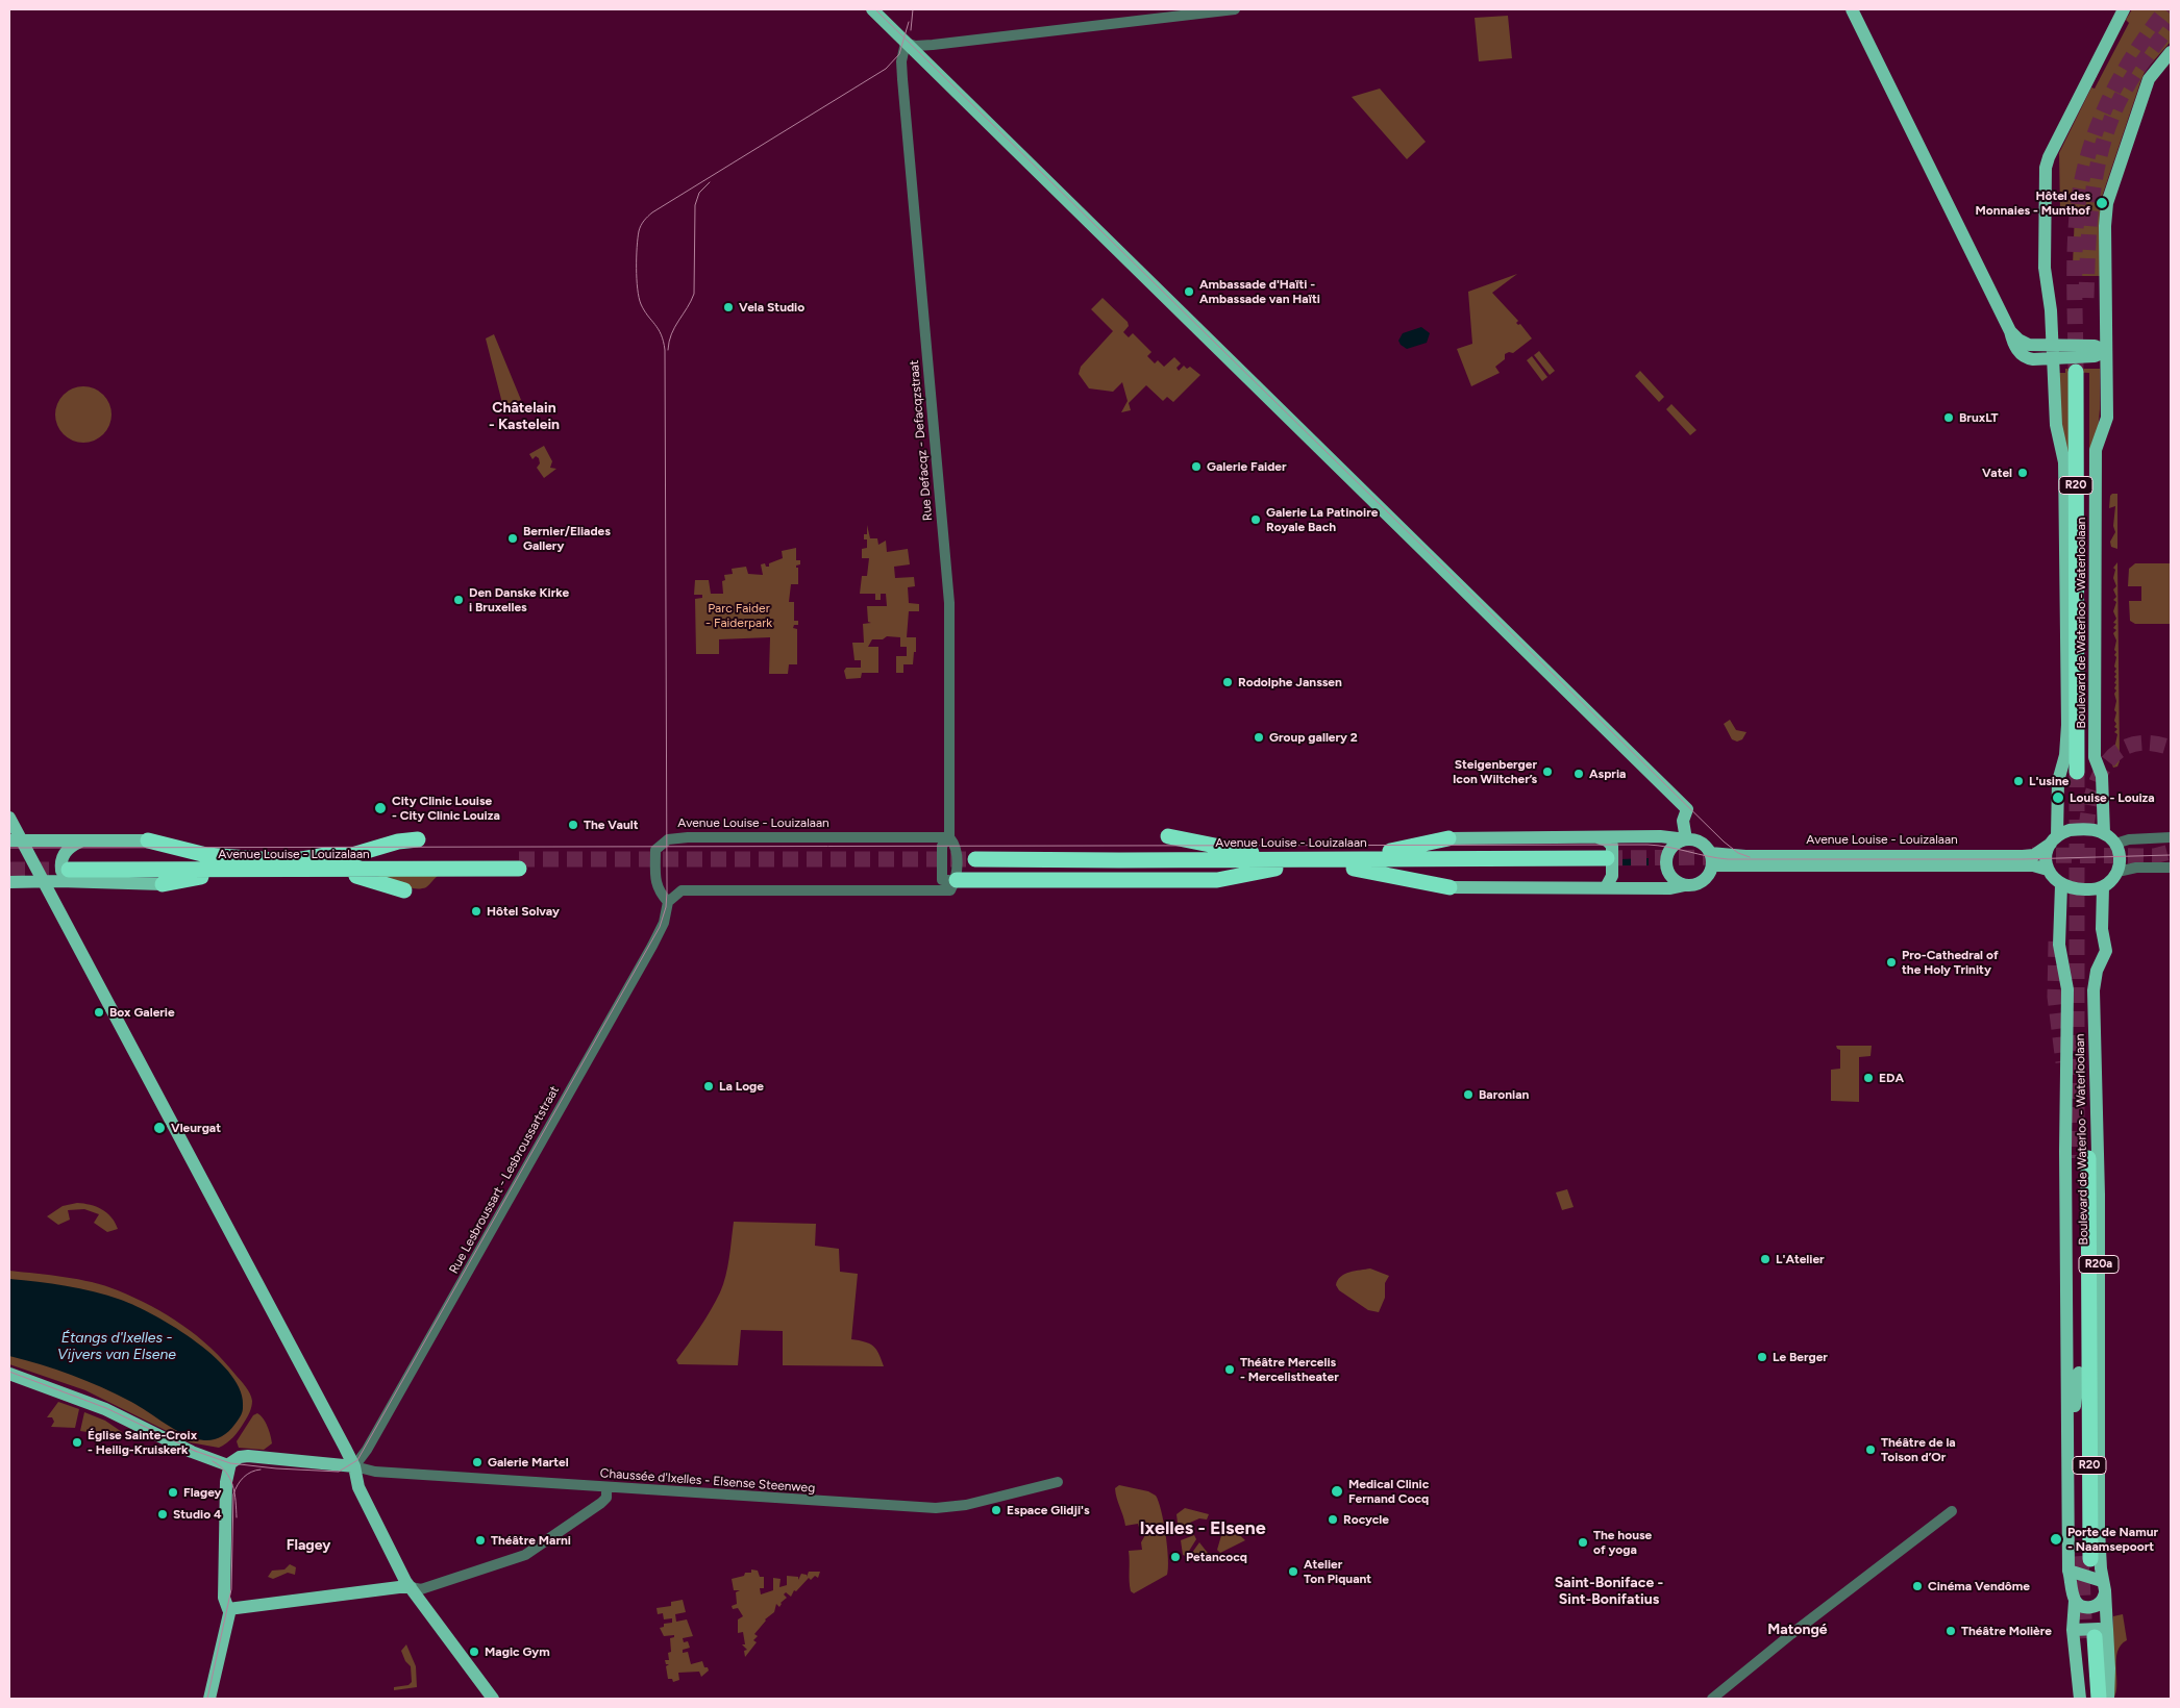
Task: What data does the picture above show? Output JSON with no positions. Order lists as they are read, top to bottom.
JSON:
{
  "streets": {
    "highway": ["R20", "Avenue Louise - Louizalaan"],
    "main road": ["Boulevard de Waterloo - Waterloolaan", "R20a"],
    "street": ["Rue Defacqz - Defacqzstraat", "Rue Lesbroussart - Lesbroussartstraat", "Chaussée d'Ixelles - Elsense Steenweg"]
  },
  "crossings": [
    ["Rue Defacqz - Defacqzstraat", "Avenue Louise - Louizalaan"],
    ["Boulevard de Waterloo - Waterloolaan", "Avenue Louise - Louizalaan"],
    ["Boulevard de Waterloo - Waterloolaan", "R20a"],
    ["Avenue Louise - Louizalaan", "Rue Lesbroussart - Lesbroussartstraat"],
    ["Avenue Louise - Louizalaan", "R20a"],
    ["Rue Lesbroussart - Lesbroussartstraat", "Chaussée d'Ixelles - Elsense Steenweg"]
  ],
  "districts": [
    "Châtelain - Kastelein",
    "Ixelles - Elsene",
    "Flagey",
    "Saint-Boniface - Sint-Bonifatius",
    "Matongé"
  ],
  "water": ["Étangs d'Ixelles - Vijvers van Elsene"],
  "parks": ["Parc Faider - Faiderpark"],
  "places": [
    "Hôtel des Monnaies - Munthof",
    "Ambassade d'Haïti - Ambassade van Haïti",
    "Vela Studio",
    "BruxLT",
    "Galerie Faider",
    "Vatel",
    "Galerie La Patinoire Royale Bach",
    "Bernier/Eliades Gallery",
    "Den Danske Kirke i Bruxelles",
    "Rodolphe Janssen",
    "Group gallery 2",
    "Steigenberger Icon Wiltcher’s",
    "Aspria",
    "L'usine",
    "Louise - Louiza",
    "City Clinic Louise - City Clinic Louiza",
    "The Vault",
    "Hôtel Solvay",
    "Pro-Cathedral of the Holy Trinity",
    "Box Galerie",
    "EDA",
    "La Loge",
    "Baronian",
    "Vleurgat",
    "L'Atelier",
    "Le Berger",
    "Théâtre Mercelis - Mercelistheater",
    "Église Sainte-Croix - Heilig-Kruiskerk",
    "Théâtre de la Toison d’Or",
    "Galerie Martel",
    "Medical Clinic Fernand Cocq",
    "Flagey",
    "Espace Glidji's",
    "Studio 4",
    "Rocycle",
    "Porte de Namur - Naamsepoort",
    "Théâtre Marni",
    "The house of yoga",
    "Petancocq",
    "Atelier Ton Piquant",
    "Cinéma Vendôme",
    "Théâtre Molière",
    "Magic Gym"
  ]
}
